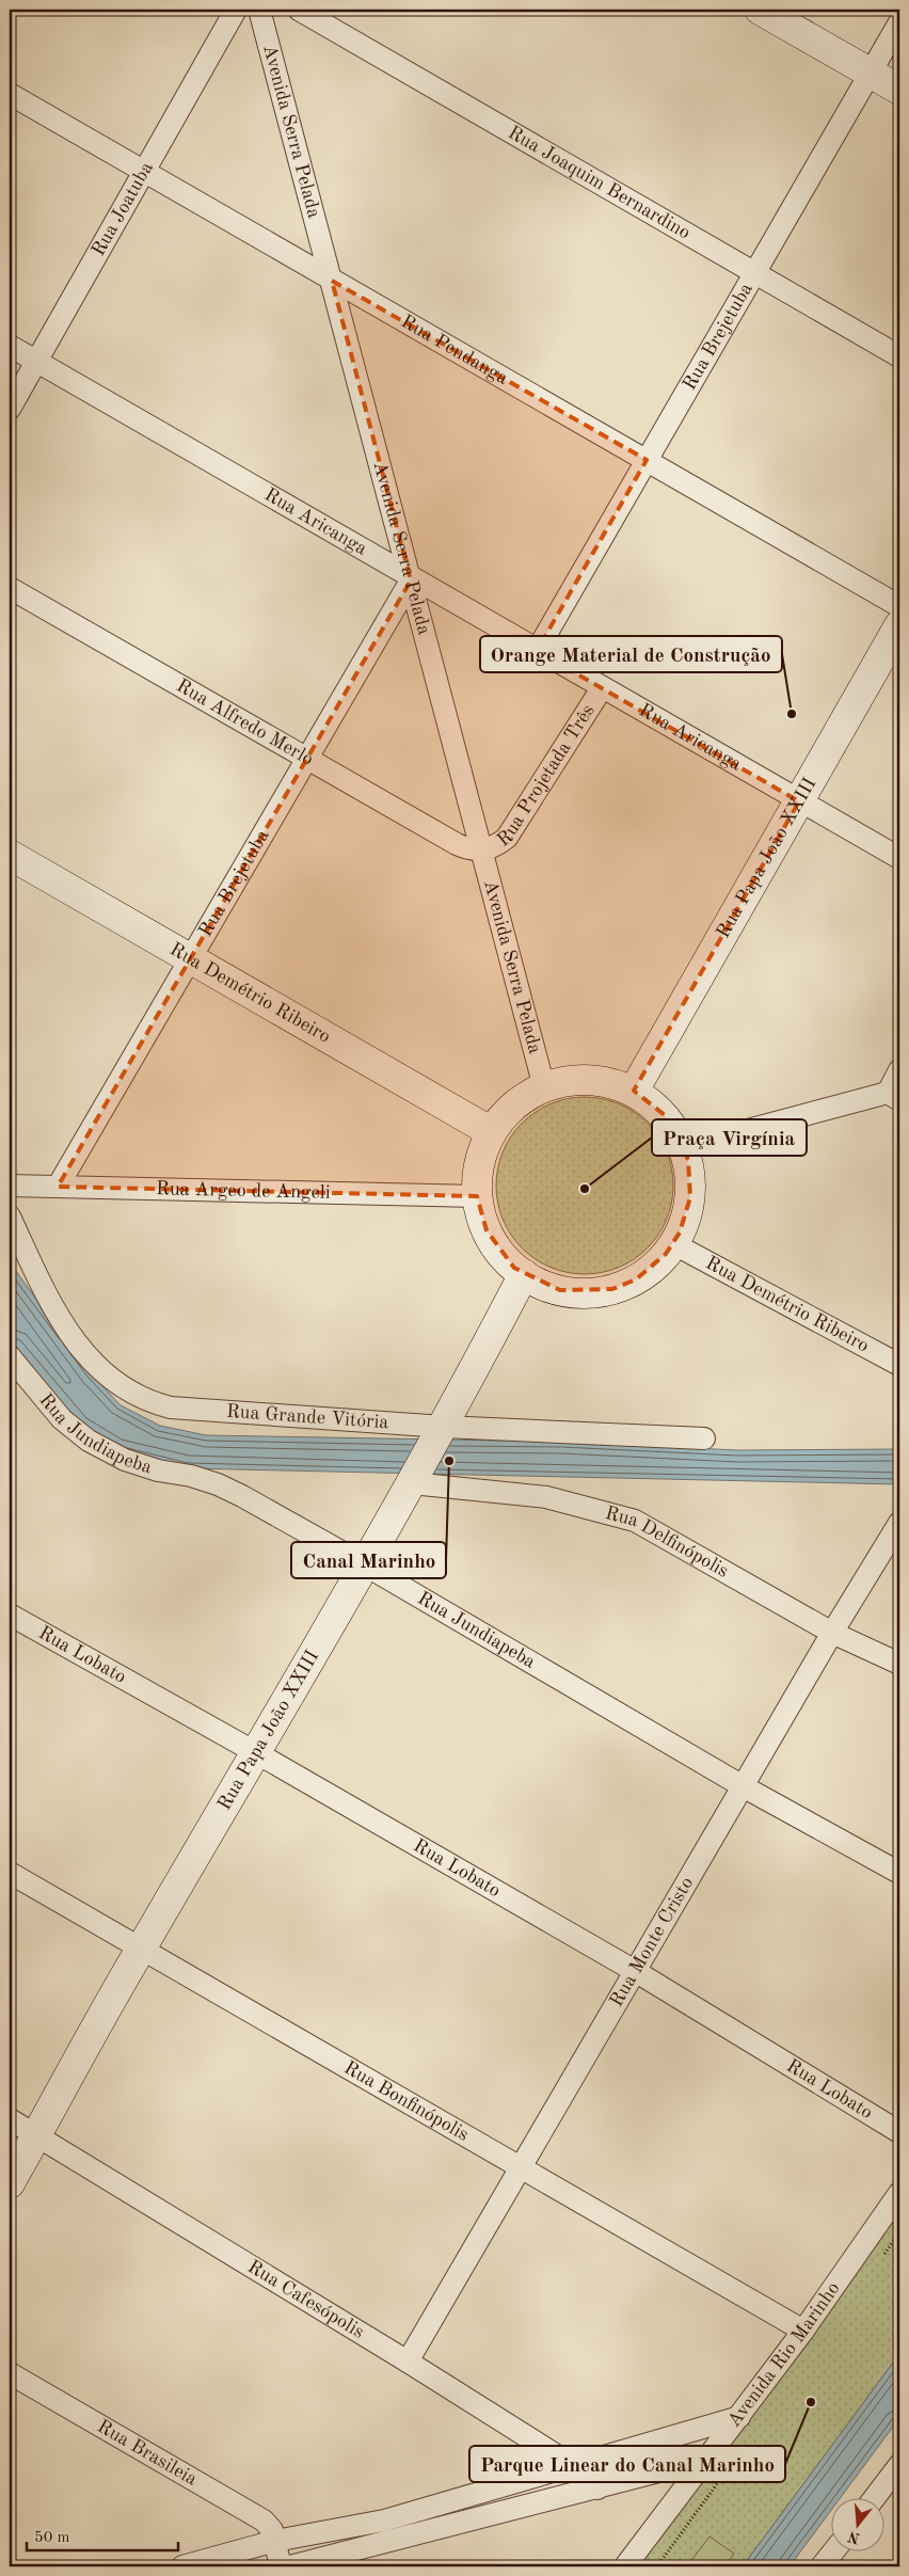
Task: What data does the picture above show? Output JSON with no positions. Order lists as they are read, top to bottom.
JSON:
{
  "streets": {
    "street": [
      "Avenida Serra Pelada",
      "Rua Joaquim Bernardino",
      "Rua Joatuba",
      "Rua Brejetuba",
      "Rua Pendanga",
      "Rua Aricanga",
      "Rua Alfredo Merlo",
      "Rua Projetada Três",
      "Rua Papa João XXIII",
      "Rua Demétrio Ribeiro",
      "Rua Argeo de Angeli",
      "Rua Grande Vitória",
      "Rua Jundiapeba",
      "Rua Delfinópolis",
      "Rua Lobato",
      "Rua Monte Cristo",
      "Rua Bonfinópolis",
      "Rua Cafesópolis",
      "Avenida Rio Marinho",
      "Rua Brasileia"
    ]
  },
  "crossings": [
    ["Avenida Serra Pelada", "Rua Brejetuba"],
    ["Avenida Serra Pelada", "Rua Pendanga"],
    ["Avenida Serra Pelada", "Rua Aricanga"],
    ["Avenida Serra Pelada", "Rua Alfredo Merlo"],
    ["Avenida Serra Pelada", "Rua Projetada Três"],
    ["Rua Joaquim Bernardino", "Rua Brejetuba"],
    ["Rua Joatuba", "Rua Pendanga"],
    ["Rua Joatuba", "Rua Aricanga"],
    ["Rua Brejetuba", "Rua Pendanga"],
    ["Rua Brejetuba", "Rua Aricanga"],
    ["Rua Brejetuba", "Rua Alfredo Merlo"],
    ["Rua Brejetuba", "Rua Demétrio Ribeiro"],
    ["Rua Brejetuba", "Rua Argeo de Angeli"],
    ["Rua Aricanga", "Rua Projetada Três"],
    ["Rua Aricanga", "Rua Papa João XXIII"],
    ["Rua Alfredo Merlo", "Rua Projetada Três"],
    ["Rua Papa João XXIII", "Rua Grande Vitória"],
    ["Rua Papa João XXIII", "Rua Jundiapeba"],
    ["Rua Papa João XXIII", "Rua Delfinópolis"],
    ["Rua Papa João XXIII", "Rua Lobato"],
    ["Rua Papa João XXIII", "Rua Bonfinópolis"],
    ["Rua Papa João XXIII", "Rua Cafesópolis"],
    ["Rua Jundiapeba", "Rua Monte Cristo"],
    ["Rua Delfinópolis", "Rua Monte Cristo"],
    ["Rua Lobato", "Rua Monte Cristo"],
    ["Rua Monte Cristo", "Rua Bonfinópolis"],
    ["Rua Monte Cristo", "Rua Cafesópolis"],
    ["Rua Bonfinópolis", "Avenida Rio Marinho"]
  ],
  "places": [
    "Orange Material de Construção",
    "Praça Virgínia",
    "Canal Marinho",
    "Parque Linear do Canal Marinho"
  ],
  "scale_bar": "50 m",
  "north": "bottom"
}
